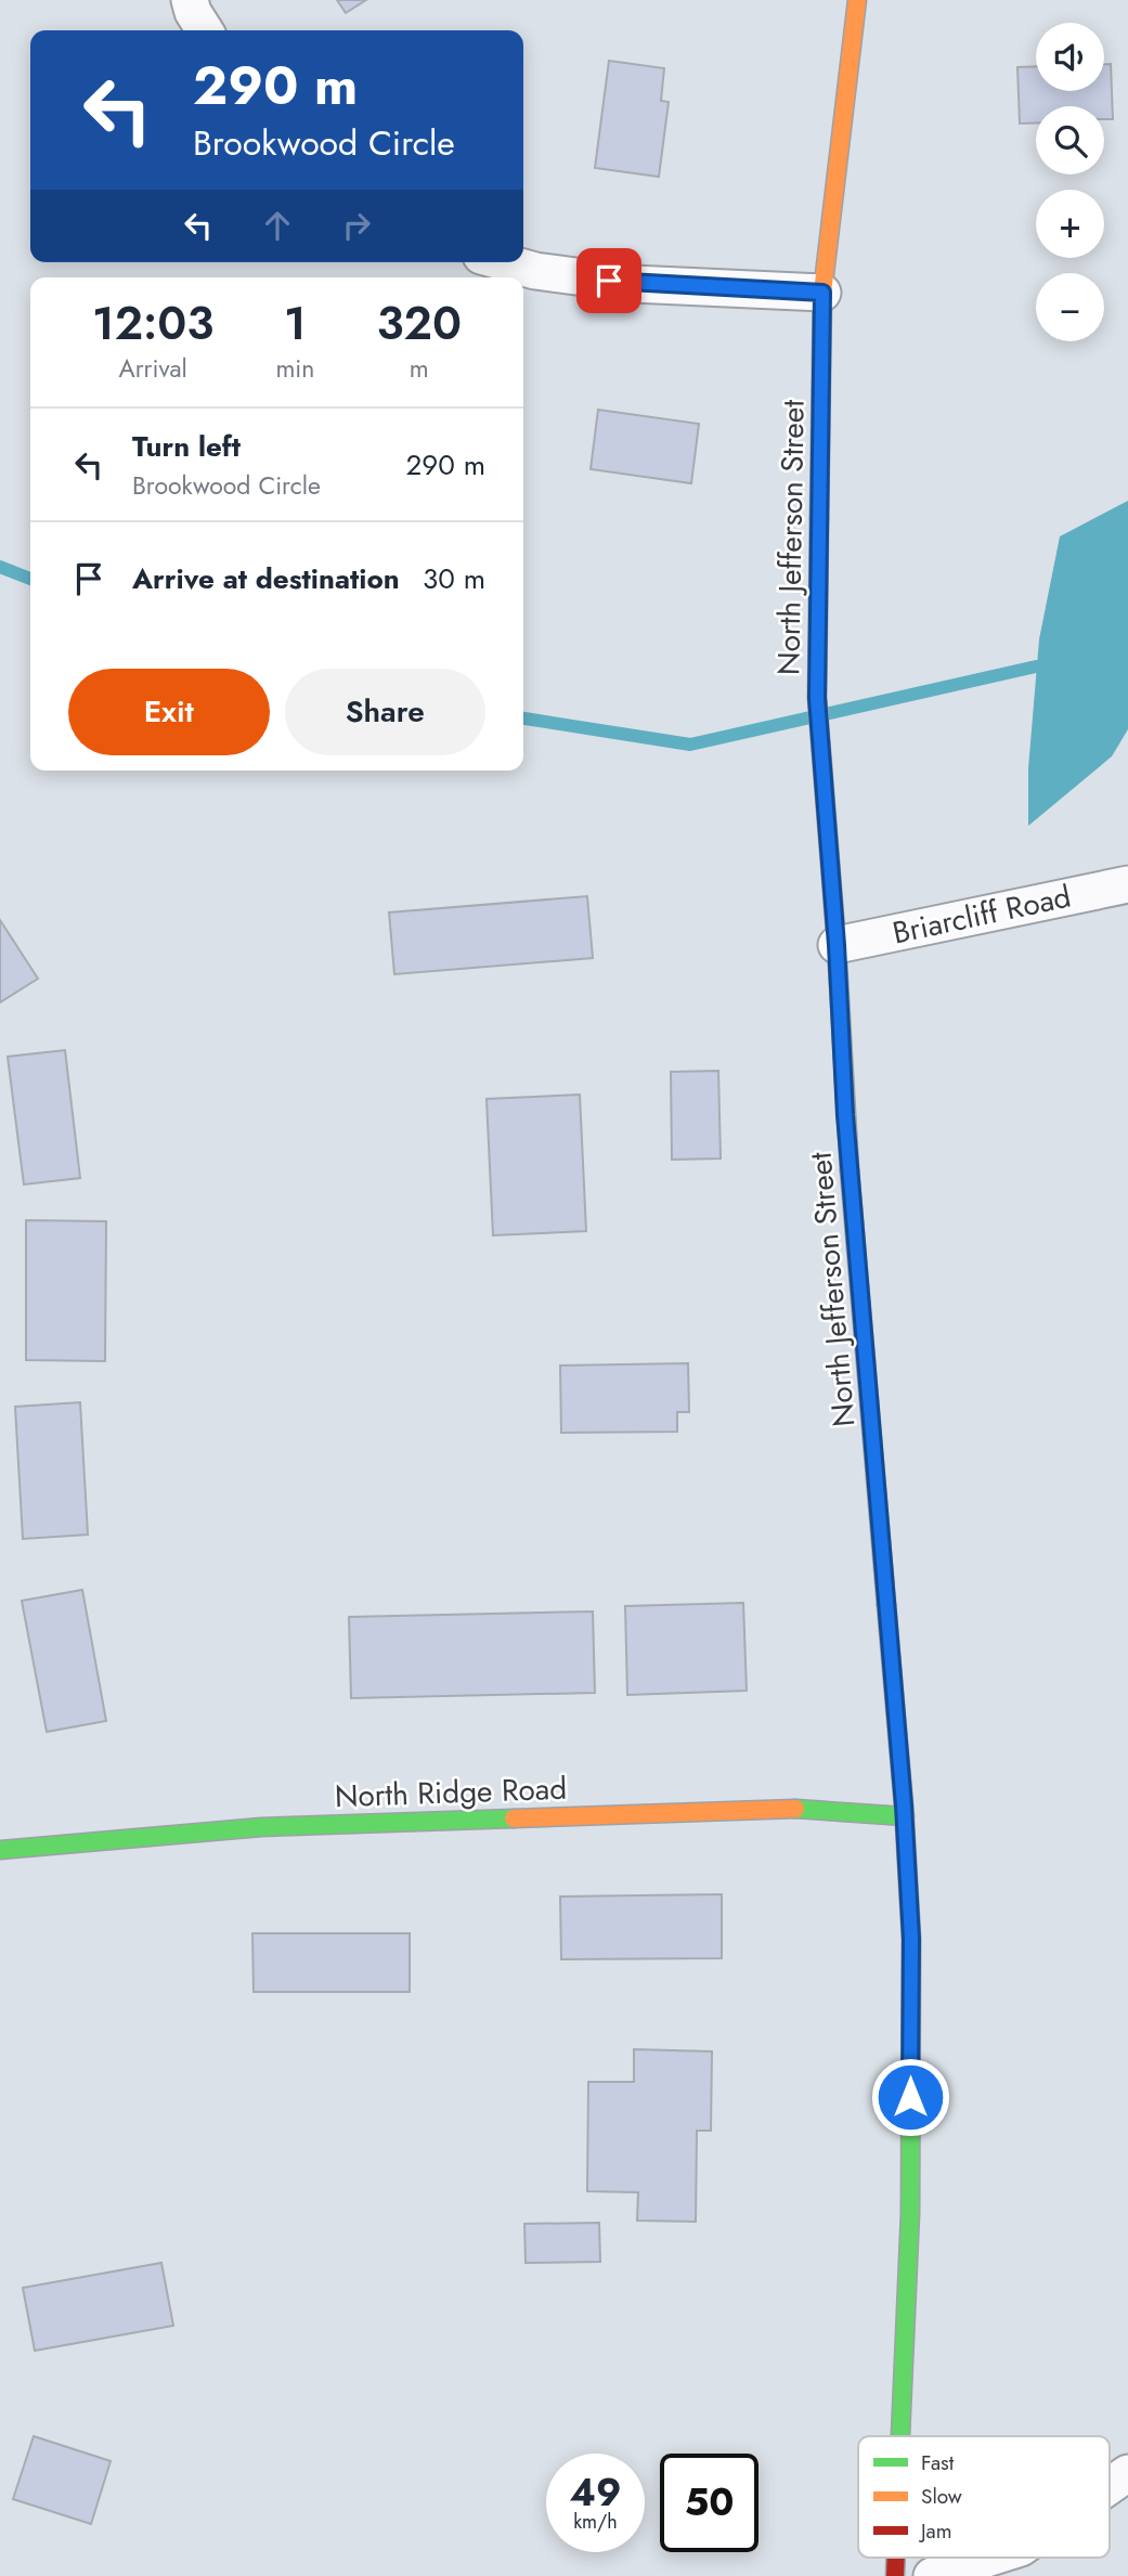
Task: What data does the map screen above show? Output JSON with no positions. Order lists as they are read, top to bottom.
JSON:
{
  "streets": {
    "main road": ["North Jefferson Street", "North Ridge Road"],
    "street": ["Briarcliff Road"]
  },
  "crossings": [
    ["North Jefferson Street", "Briarcliff Road"],
    ["North Jefferson Street", "North Ridge Road"]
  ],
  "legend": ["Fast", "Slow", "Jam"],
  "page": {
    "map_buttons": ["+", "−"],
    "turn": ["290 m", "Brookwood Circle"],
    "eta": [
      "12:03",
      "Arrival",
      "1",
      "min",
      "320",
      "m"
    ],
    "list": [
      {
        "name": "Turn left",
        "note": "Brookwood Circle",
        "value": "290 m"
      },
      {
        "name": "Arrive at destination",
        "value": "30 m"
      }
    ],
    "buttons": ["Exit", "Share"],
    "speed": "49 km/h",
    "limit": "50"
  }
}
